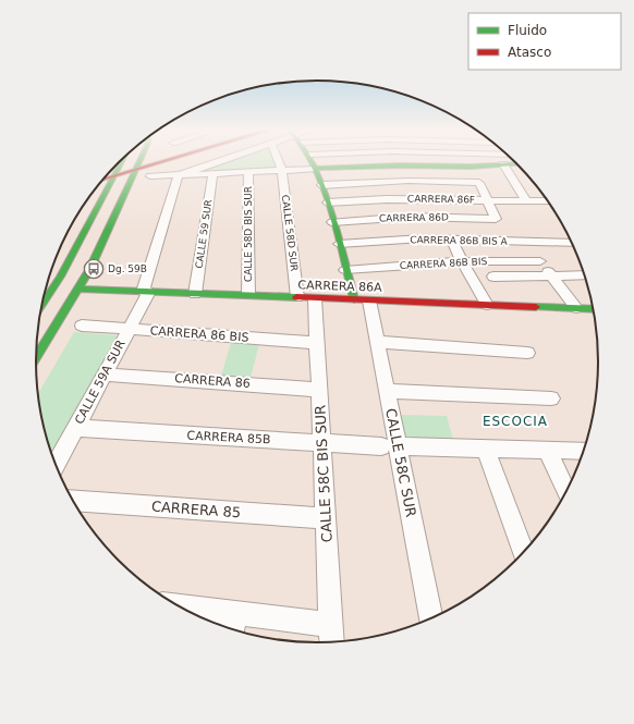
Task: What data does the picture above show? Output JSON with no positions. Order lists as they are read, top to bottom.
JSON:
{
  "streets": {
    "street": [
      "CARRERA 86F",
      "CARRERA 86D",
      "CALLE 58D SUR",
      "CALLE 59 SUR",
      "CALLE 58D BIS SUR",
      "CARRERA 86B BIS A",
      "CARRERA 86B BIS",
      "CARRERA 86A",
      "CARRERA 86 BIS",
      "CARRERA 86",
      "CALLE 59A SUR",
      "CARRERA 85B",
      "CALLE 58C SUR",
      "CALLE 58C BIS SUR",
      "CARRERA 85"
    ]
  },
  "crossings": [
    ["CARRERA 86F", "CARRERA 86D"],
    ["CARRERA 86F", "CALLE 58C SUR"],
    ["CARRERA 86D", "CALLE 58C SUR"],
    ["CALLE 58D SUR", "CARRERA 86A"],
    ["CALLE 58D SUR", "CALLE 58C BIS SUR"],
    ["CALLE 59 SUR", "CARRERA 86A"],
    ["CALLE 58D BIS SUR", "CARRERA 86A"],
    ["CARRERA 86B BIS A", "CALLE 58C SUR"],
    ["CARRERA 86B BIS", "CALLE 58C SUR"],
    ["CARRERA 86A", "CALLE 59A SUR"],
    ["CARRERA 86A", "CALLE 58C SUR"],
    ["CARRERA 86A", "CALLE 58C BIS SUR"],
    ["CARRERA 86 BIS", "CALLE 59A SUR"],
    ["CARRERA 86 BIS", "CALLE 58C BIS SUR"],
    ["CARRERA 86", "CALLE 59A SUR"],
    ["CARRERA 86", "CALLE 58C BIS SUR"],
    ["CALLE 59A SUR", "CARRERA 85B"],
    ["CARRERA 85B", "CALLE 58C SUR"],
    ["CARRERA 85B", "CALLE 58C BIS SUR"],
    ["CALLE 58C BIS SUR", "CARRERA 85"]
  ],
  "districts": ["ESCOCIA"],
  "places": {
    "bus stop": ["Dg. 59B"]
  },
  "legend": ["Fluido", "Atasco"]
}
